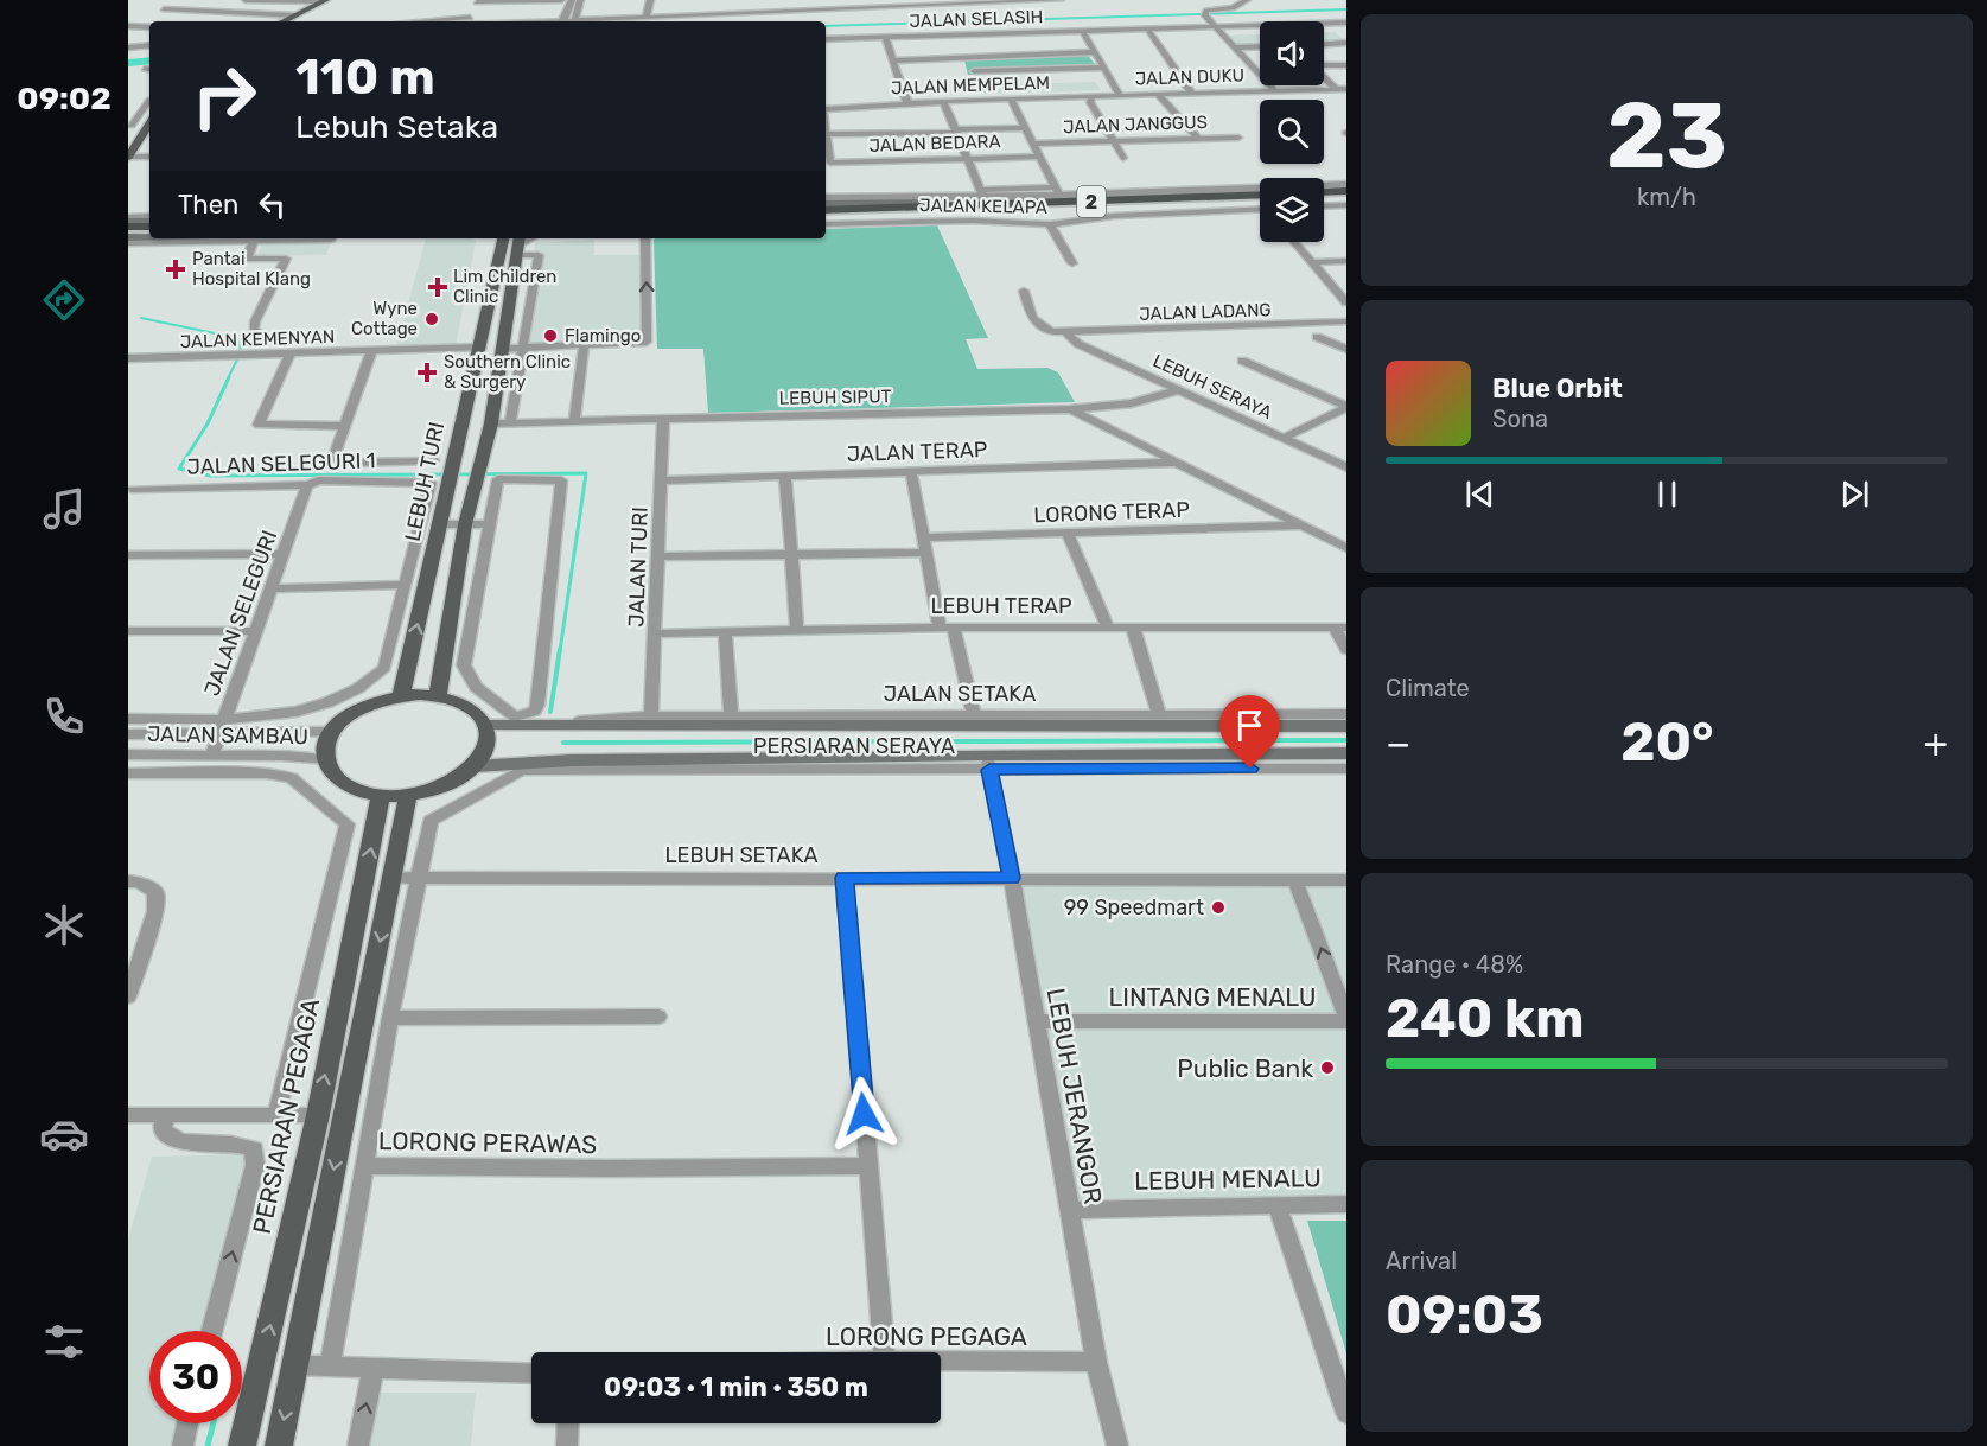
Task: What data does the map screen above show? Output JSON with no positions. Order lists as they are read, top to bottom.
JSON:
{
  "streets": {
    "highway": ["2"],
    "main road": ["LEBUH TURI", "PERSIARAN SERAYA", "PERSIARAN PEGAGA"],
    "street": [
      "JALAN SELASIH",
      "JALAN DUKU",
      "JALAN MEMPELAM",
      "JALAN JANGGUS",
      "JALAN BEDARA",
      "JALAN KELAPA",
      "JALAN LADANG",
      "JALAN KEMENYAN",
      "LEBUH SERAYA",
      "LEBUH SIPUT",
      "JALAN TERAP",
      "JALAN SELEGURI 1",
      "LORONG TERAP",
      "JALAN TURI",
      "LEBUH TERAP",
      "JALAN SELEGURI",
      "JALAN SETAKA",
      "JALAN SAMBAU",
      "LEBUH SETAKA",
      "LINTANG MENALU",
      "LEBUH JERANGOR",
      "LORONG PERAWAS",
      "LEBUH MENALU",
      "LORONG PEGAGA"
    ]
  },
  "crossings": [
    ["JALAN DUKU", "JALAN MEMPELAM"],
    ["JALAN LADANG", "LEBUH SERAYA"],
    ["JALAN KEMENYAN", "LEBUH TURI"],
    ["LEBUH SERAYA", "LEBUH SIPUT"],
    ["LEBUH SIPUT", "JALAN TURI"],
    ["JALAN TERAP", "JALAN TURI"],
    ["JALAN SELEGURI 1", "LEBUH TURI"],
    ["JALAN SELEGURI 1", "JALAN SELEGURI"],
    ["LEBUH TURI", "JALAN SELEGURI"],
    ["LEBUH TURI", "JALAN SAMBAU"],
    ["LEBUH TURI", "PERSIARAN SERAYA"],
    ["LEBUH TURI", "PERSIARAN PEGAGA"],
    ["JALAN TURI", "LEBUH TERAP"],
    ["JALAN TURI", "JALAN SETAKA"],
    ["JALAN SELEGURI", "JALAN SAMBAU"],
    ["JALAN SETAKA", "PERSIARAN SERAYA"],
    ["JALAN SAMBAU", "PERSIARAN SERAYA"],
    ["JALAN SAMBAU", "PERSIARAN PEGAGA"],
    ["PERSIARAN SERAYA", "LEBUH SETAKA"],
    ["PERSIARAN SERAYA", "LEBUH JERANGOR"],
    ["PERSIARAN SERAYA", "PERSIARAN PEGAGA"],
    ["PERSIARAN SERAYA", "LORONG PERAWAS"],
    ["LEBUH SETAKA", "LEBUH JERANGOR"],
    ["LINTANG MENALU", "LEBUH JERANGOR"],
    ["LEBUH JERANGOR", "LEBUH MENALU"],
    ["LEBUH JERANGOR", "LORONG PEGAGA"]
  ],
  "places": {
    "health": ["Pantai Hospital Klang", "Lim Children Clinic", "Southern Clinic & Surgery"],
    "other": [
      "Wyne Cottage",
      "Flamingo",
      "99 Speedmart",
      "Public Bank"
    ]
  },
  "page": {
    "tabs": "09:02",
    "tile": [
      ["23", "km/h"],
      "Climate",
      ["Range · 48%", "240 km"],
      ["Arrival", "09:03"]
    ],
    "turn": ["110 m", "Lebuh Setaka"],
    "then": "Then",
    "song": ["Blue Orbit", "Sona"],
    "heat": ["−", "20°", "+"],
    "limit": "30",
    "trip": "09:03 · 1 min · 350 m"
  }
}
